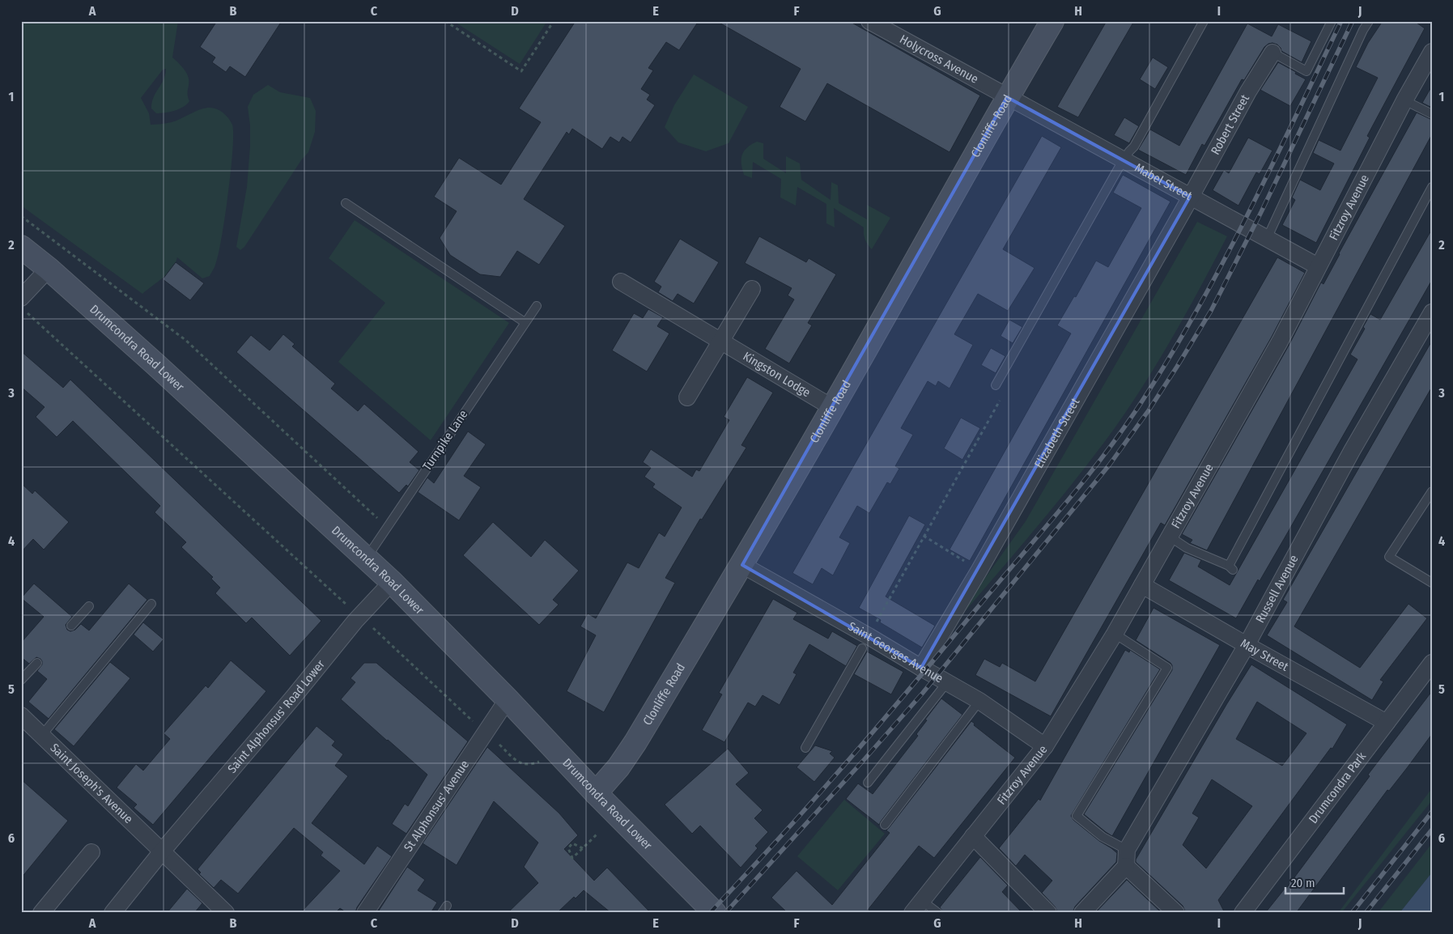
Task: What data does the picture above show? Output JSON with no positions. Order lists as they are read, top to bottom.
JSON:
{
  "streets": {
    "main road": ["Clonliffe Road", "Drumcondra Road Lower"],
    "street": [
      "Holycross Avenue",
      "Robert Street",
      "Mabel Street",
      "Fitzroy Avenue",
      "Kingston Lodge",
      "Elizabeth Street",
      "Russell Avenue",
      "Saint Georges Avenue",
      "May Street",
      "Saint Alphonsus' Road Lower",
      "Saint Joseph's Avenue",
      "Drumcondra Park",
      "St Alphonsus' Avenue"
    ],
    "lane": ["Turnpike Lane"]
  },
  "crossings": [
    ["Holycross Avenue", "Clonliffe Road"],
    ["Holycross Avenue", "Mabel Street"],
    ["Robert Street", "Mabel Street"],
    ["Robert Street", "Elizabeth Street"],
    ["Clonliffe Road", "Mabel Street"],
    ["Clonliffe Road", "Drumcondra Road Lower"],
    ["Clonliffe Road", "Kingston Lodge"],
    ["Clonliffe Road", "Saint Georges Avenue"],
    ["Mabel Street", "Fitzroy Avenue"],
    ["Mabel Street", "Elizabeth Street"],
    ["Fitzroy Avenue", "Saint Georges Avenue"],
    ["Fitzroy Avenue", "May Street"],
    ["Drumcondra Road Lower", "Turnpike Lane"],
    ["Drumcondra Road Lower", "Saint Alphonsus' Road Lower"],
    ["Drumcondra Road Lower", "St Alphonsus' Avenue"],
    ["Elizabeth Street", "Saint Georges Avenue"],
    ["Russell Avenue", "May Street"],
    ["May Street", "Drumcondra Park"],
    ["Saint Alphonsus' Road Lower", "Saint Joseph's Avenue"]
  ],
  "scale_bar": "20 m",
  "grid": {
    "columns": [
      "A",
      "B",
      "C",
      "D",
      "E",
      "F",
      "G",
      "H",
      "I",
      "J"
    ],
    "rows": [
      "1",
      "2",
      "3",
      "4",
      "5",
      "6"
    ]
  }
}
